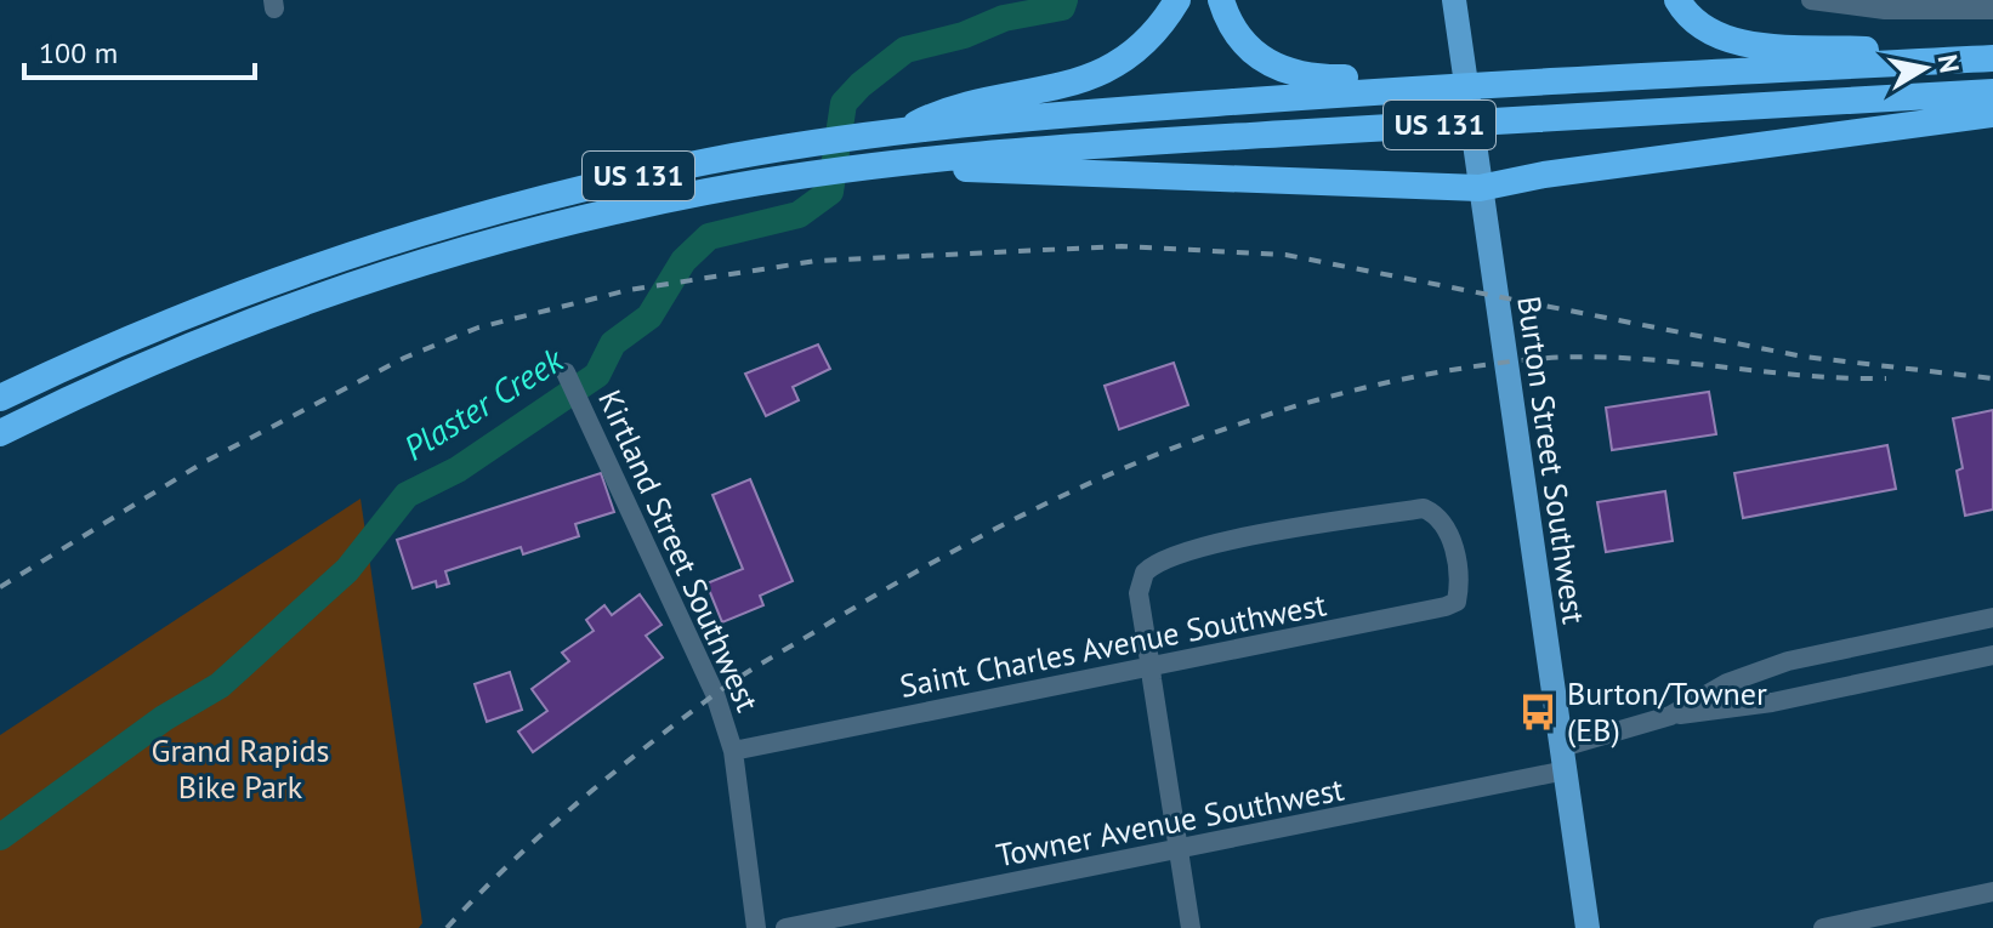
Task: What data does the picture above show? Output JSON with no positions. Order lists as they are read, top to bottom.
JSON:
{
  "streets": {
    "highway": ["US 131"],
    "main road": ["Burton Street Southwest"],
    "street": ["Kirtland Street Southwest", "Saint Charles Avenue Southwest", "Towner Avenue Southwest"]
  },
  "crossings": [
    ["Burton Street Southwest", "Towner Avenue Southwest"],
    ["Kirtland Street Southwest", "Saint Charles Avenue Southwest"]
  ],
  "water": ["Plaster Creek"],
  "parks": ["Grand Rapids Bike Park"],
  "places": {
    "bus stop": ["Burton/Towner (EB)"]
  },
  "scale_bar": "100 m",
  "north": "right"
}
